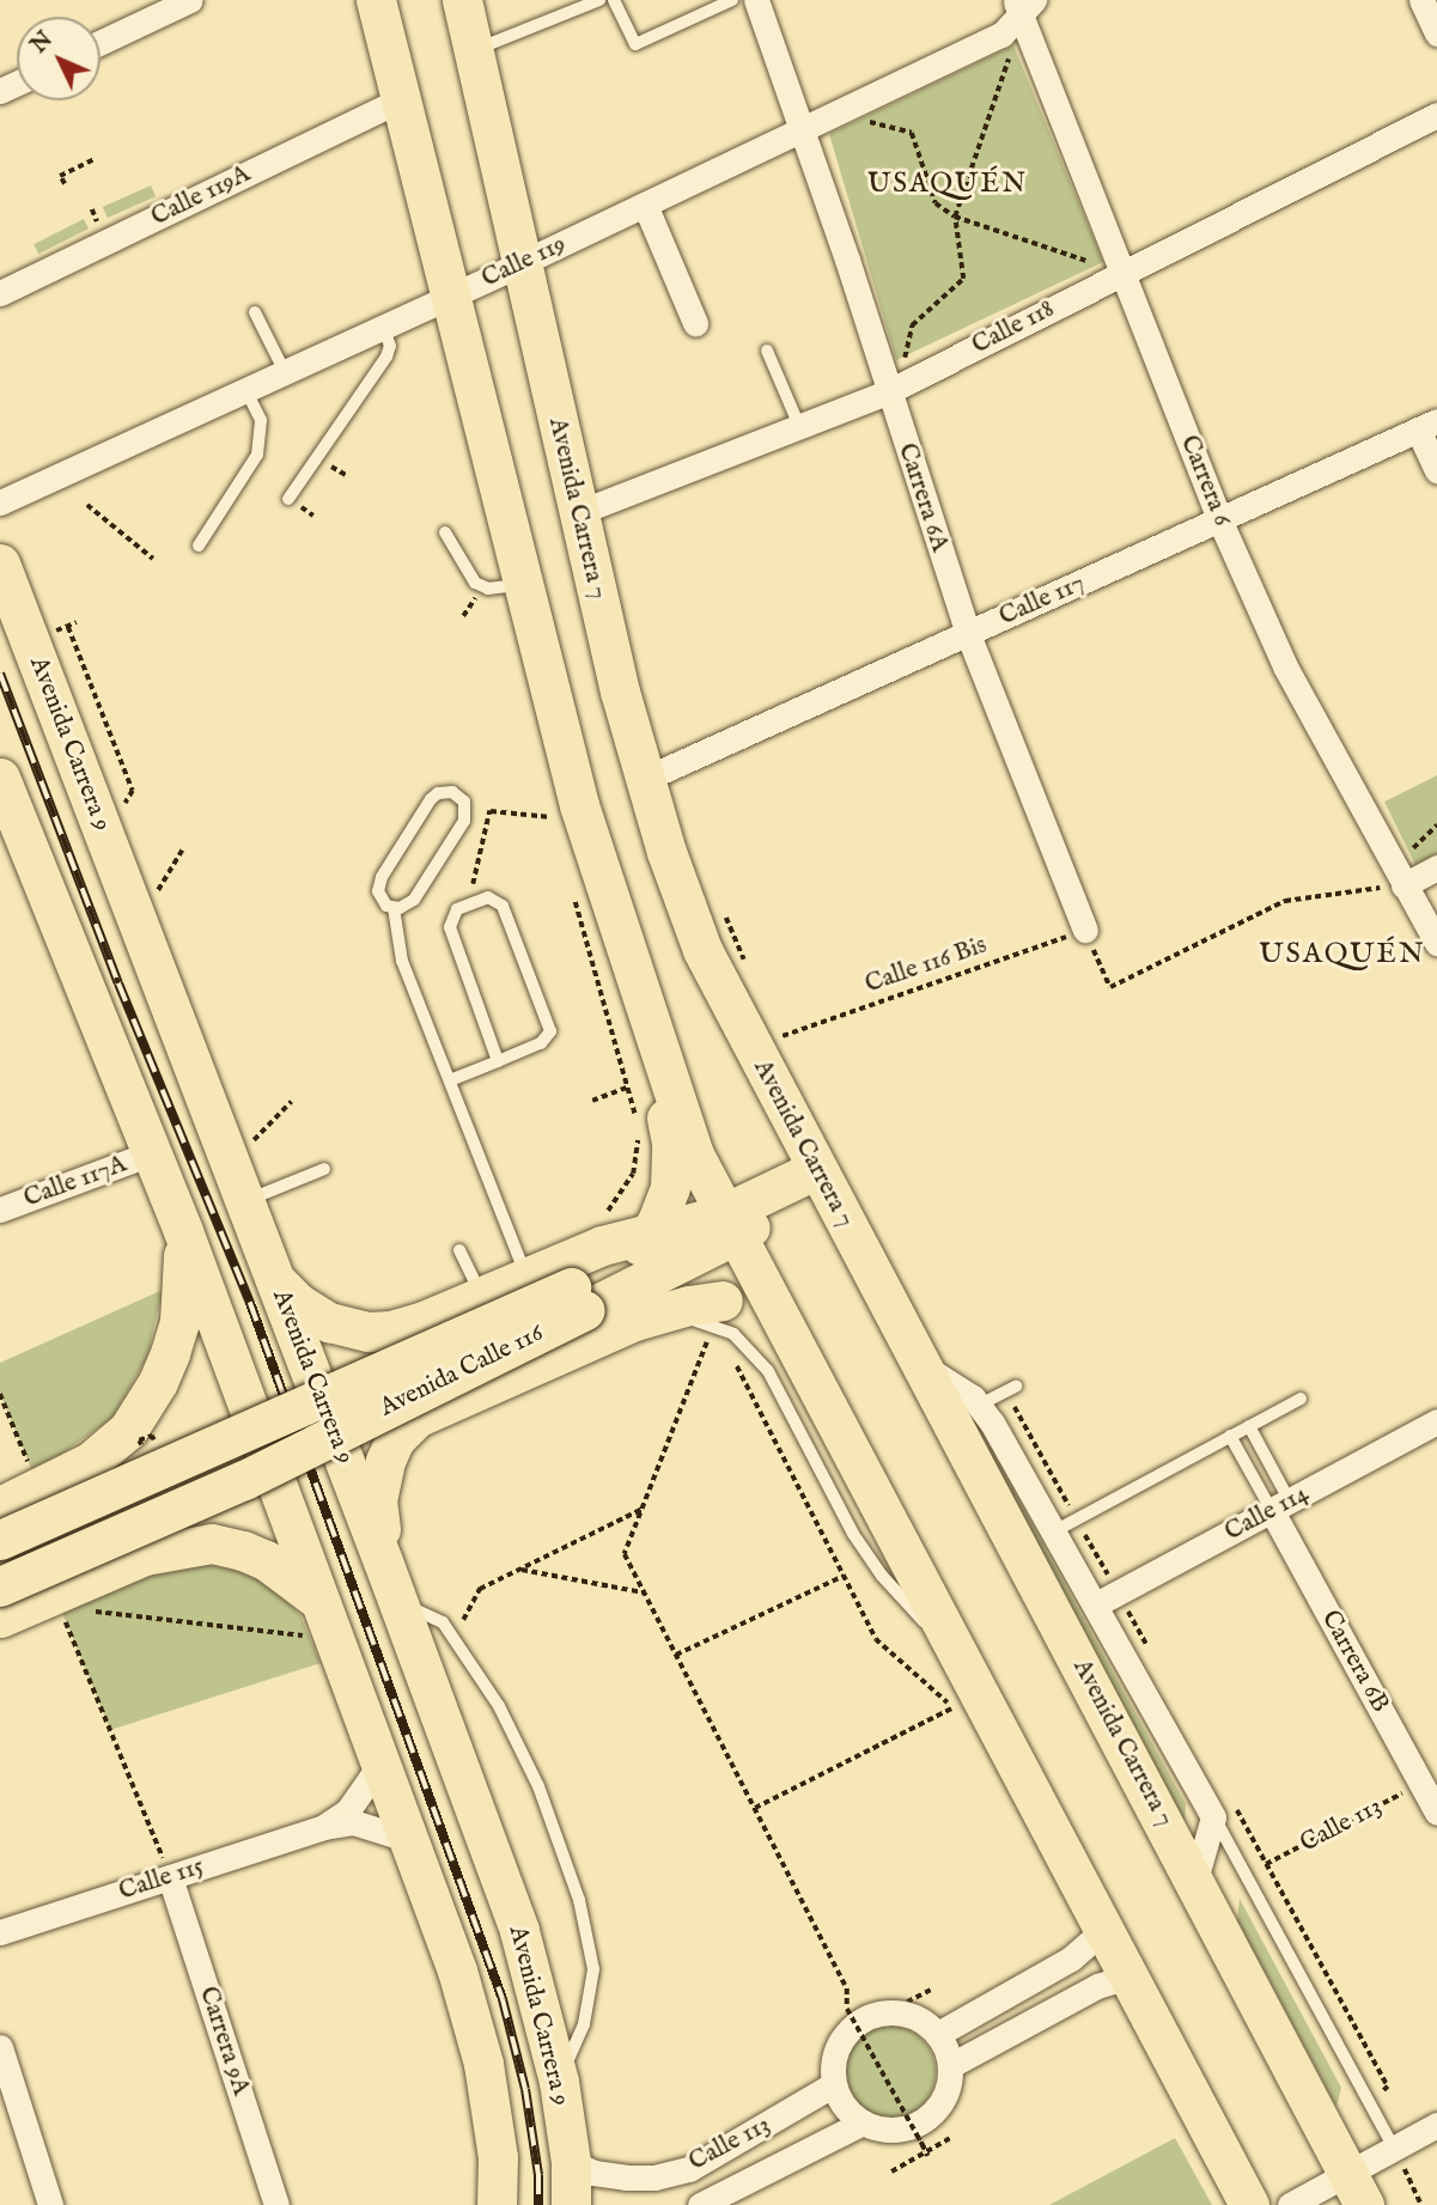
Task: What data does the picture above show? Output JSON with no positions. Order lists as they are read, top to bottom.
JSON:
{
  "streets": {
    "main road": ["Avenida Carrera 7", "Avenida Carrera 9", "Avenida Calle 116"],
    "street": [
      "Calle 119A",
      "Calle 119",
      "Calle 118",
      "Carrera 6",
      "Carrera 6A",
      "Calle 117",
      "Calle 117A",
      "Calle 114",
      "Carrera 6B",
      "Calle 113",
      "Calle 115",
      "Carrera 9A"
    ],
    "path": ["Calle 116 Bis"]
  },
  "crossings": [
    ["Calle 119", "Carrera 6"],
    ["Calle 119", "Carrera 6A"],
    ["Calle 119", "Avenida Carrera 7"],
    ["Calle 118", "Carrera 6"],
    ["Calle 118", "Carrera 6A"],
    ["Calle 118", "Avenida Carrera 7"],
    ["Carrera 6", "Calle 117"],
    ["Carrera 6A", "Calle 117"],
    ["Carrera 6A", "Calle 116 Bis"],
    ["Avenida Carrera 7", "Calle 117"],
    ["Avenida Carrera 9", "Calle 113"],
    ["Calle 114", "Carrera 6B"],
    ["Carrera 6B", "Calle 113"],
    ["Calle 115", "Carrera 9A"]
  ],
  "districts": ["USAQUÉN", "USAQUÉN"],
  "north": "top left"
}
